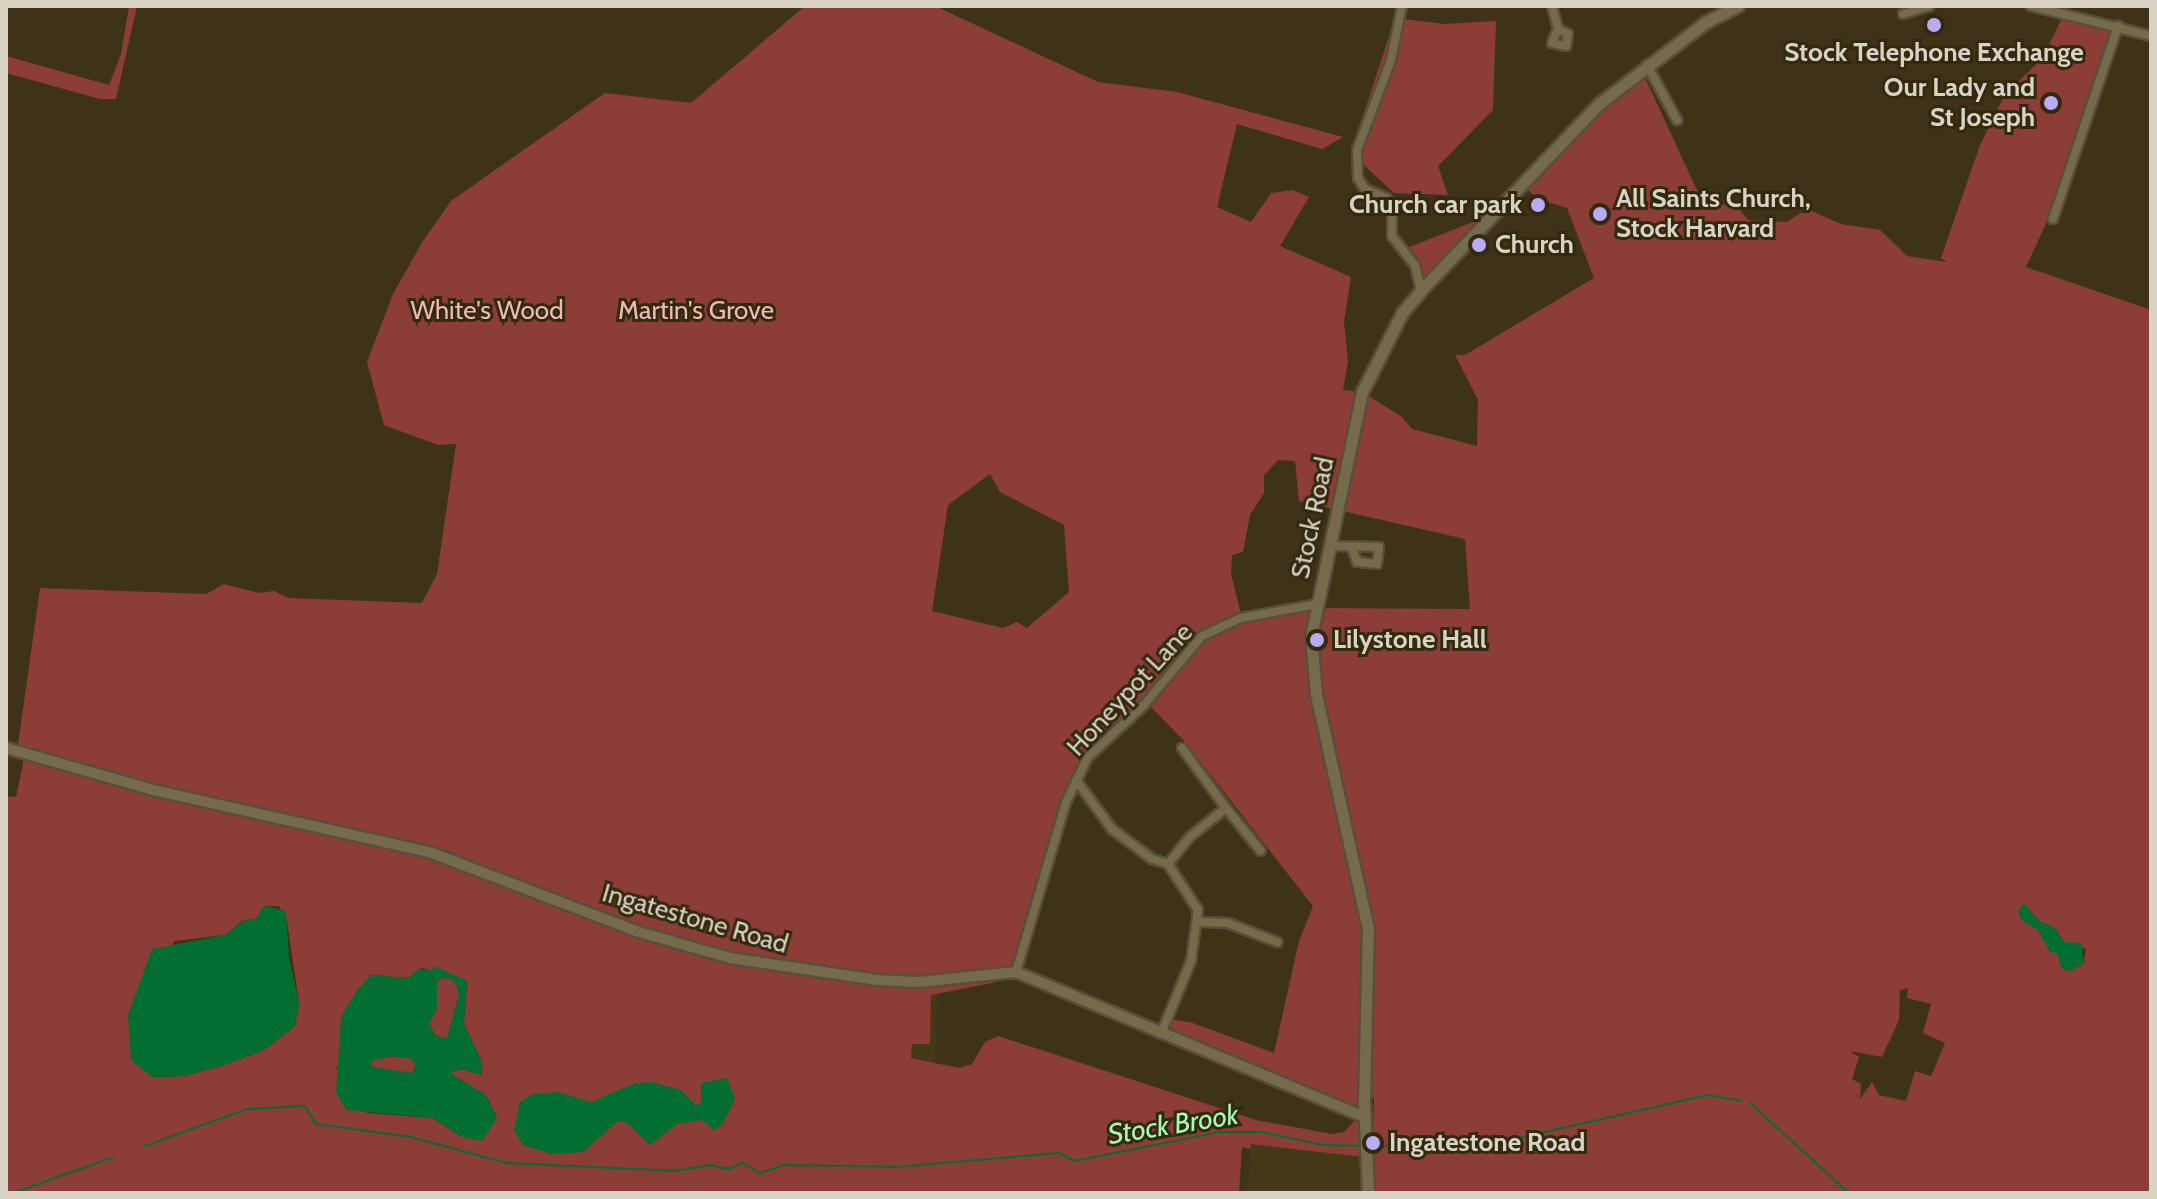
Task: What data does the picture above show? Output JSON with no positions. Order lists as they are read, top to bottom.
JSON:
{
  "streets": {
    "main road": ["Stock Road"],
    "street": ["Honeypot Lane", "Ingatestone Road"]
  },
  "crossings": [
    ["Stock Road", "Honeypot Lane"],
    ["Stock Road", "Ingatestone Road"],
    ["Honeypot Lane", "Ingatestone Road"]
  ],
  "water": ["Stock Brook"],
  "parks": ["White's Wood", "Martin's Grove"],
  "places": [
    "Stock Telephone Exchange",
    "Our Lady and St Joseph",
    "Church car park",
    "All Saints Church, Stock Harvard",
    "Church",
    "Lilystone Hall",
    "Ingatestone Road"
  ]
}
